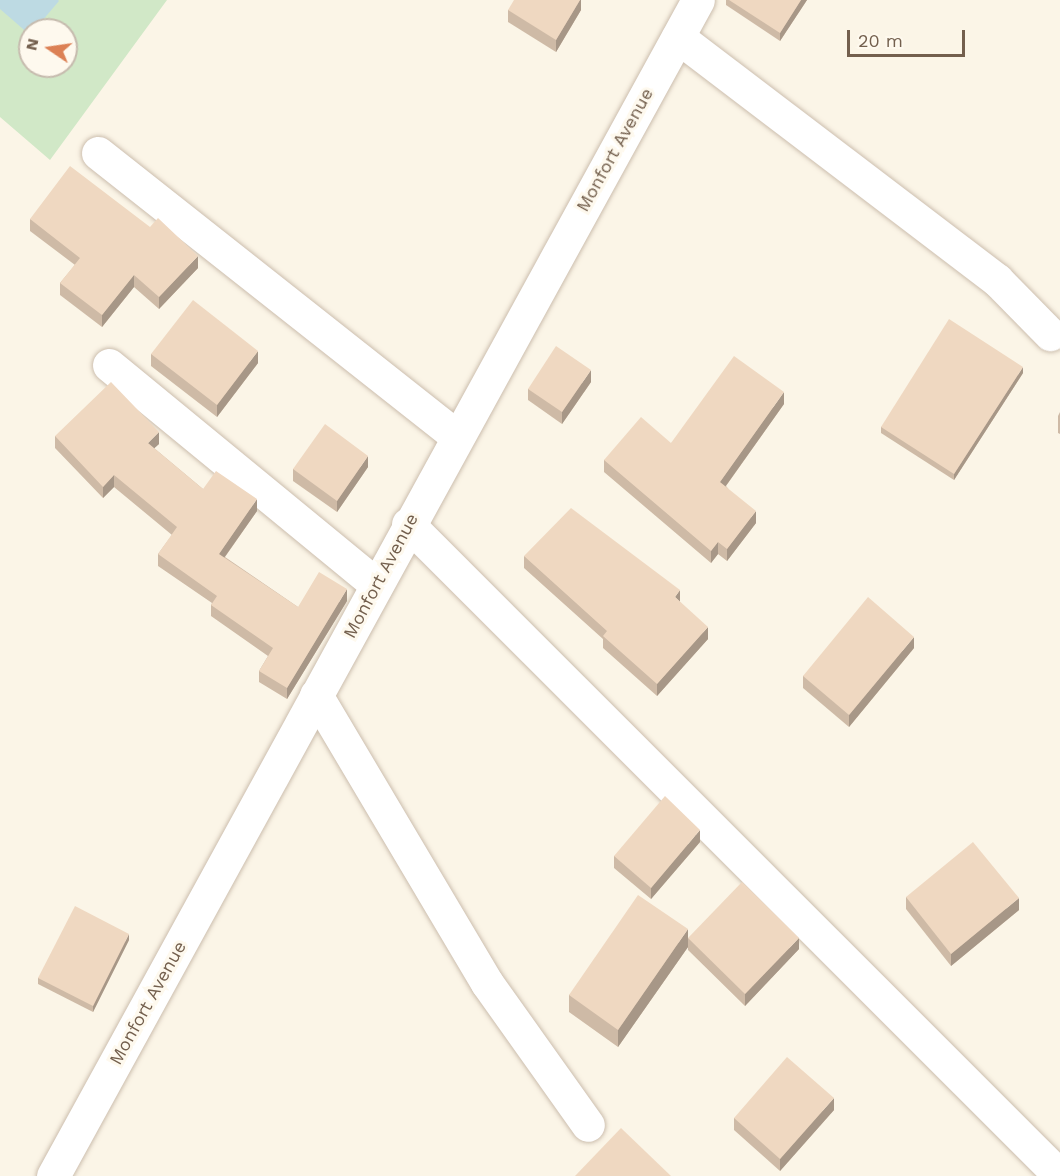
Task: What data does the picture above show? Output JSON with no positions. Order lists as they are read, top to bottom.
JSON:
{
  "streets": {
    "street": ["Monfort Avenue"]
  },
  "scale_bar": "20 m",
  "north": "left"
}
